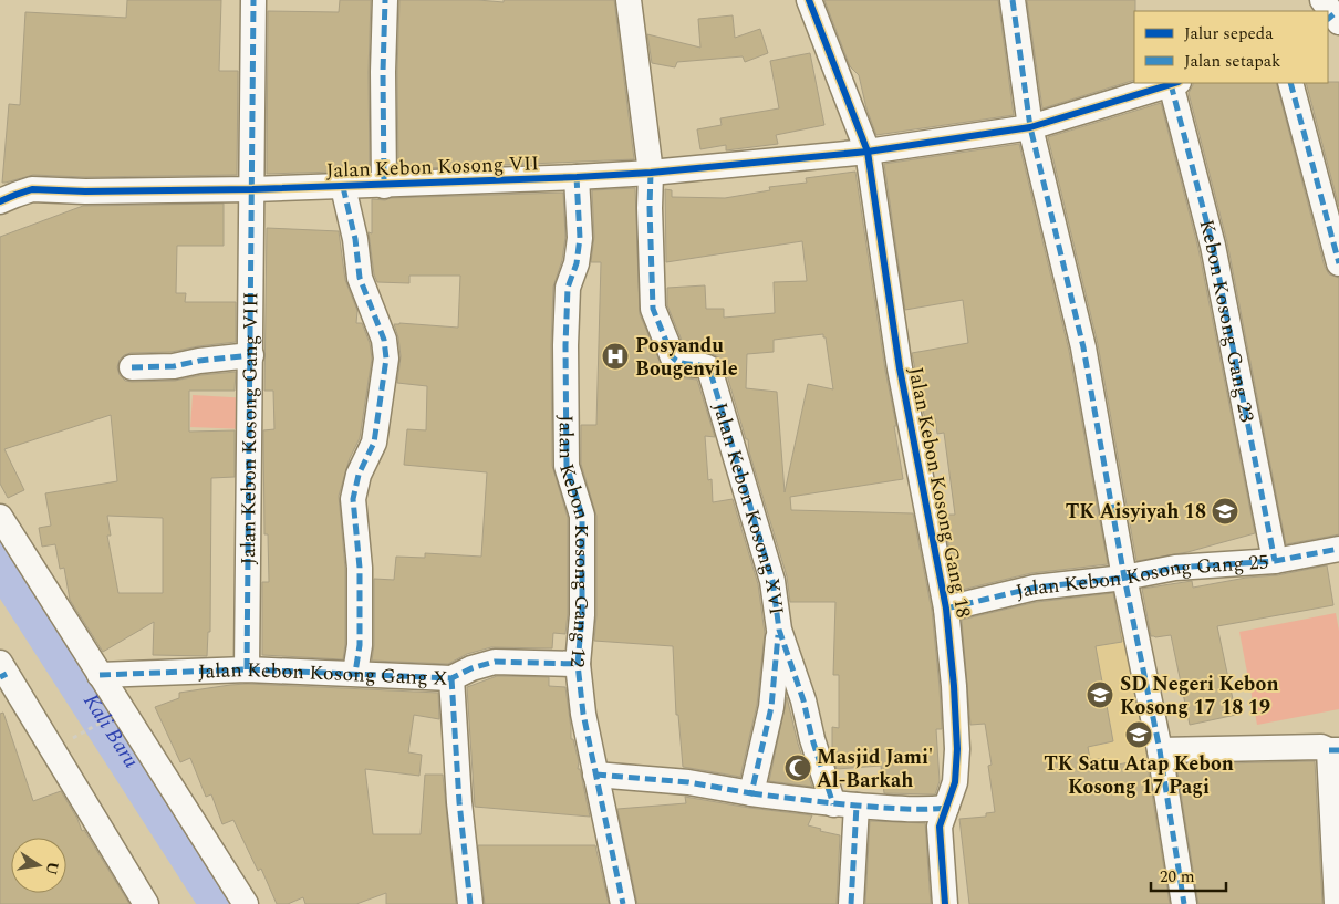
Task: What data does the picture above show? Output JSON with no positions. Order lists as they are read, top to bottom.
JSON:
{
  "streets": {
    "street": [
      "Jalan Kebon Kosong VII",
      "Kebon Kosong Gang 23",
      "Jalan Kebon Kosong Gang VIII",
      "Jalan Kebon Kosong Gang 18",
      "Jalan Kebon Kosong XVI",
      "Jalan Kebon Kosong Gang 12",
      "Jalan Kebon Kosong Gang 25",
      "Jalan Kebon Kosong Gang X"
    ]
  },
  "crossings": [
    ["Jalan Kebon Kosong VII", "Kebon Kosong Gang 23"],
    ["Jalan Kebon Kosong VII", "Jalan Kebon Kosong Gang VIII"],
    ["Jalan Kebon Kosong VII", "Jalan Kebon Kosong Gang 18"],
    ["Jalan Kebon Kosong VII", "Jalan Kebon Kosong XVI"],
    ["Jalan Kebon Kosong VII", "Jalan Kebon Kosong Gang 12"],
    ["Kebon Kosong Gang 23", "Jalan Kebon Kosong Gang 25"],
    ["Jalan Kebon Kosong Gang VIII", "Jalan Kebon Kosong Gang X"],
    ["Jalan Kebon Kosong Gang 18", "Jalan Kebon Kosong Gang 25"],
    ["Jalan Kebon Kosong Gang 12", "Jalan Kebon Kosong Gang X"]
  ],
  "water": ["Kali Baru"],
  "places": {
    "hospital": ["Posyandu Bougenvile"],
    "school or university": ["TK Aisyiyah 18", "SD Negeri Kebon Kosong 17 18 19", "TK Satu Atap Kebon Kosong 17 Pagi"],
    "mosque": ["Masjid Jami' Al-Barkah"]
  },
  "legend": ["Jalur sepeda", "Jalan setapak"],
  "scale_bar": "20 m",
  "north": "right"
}
